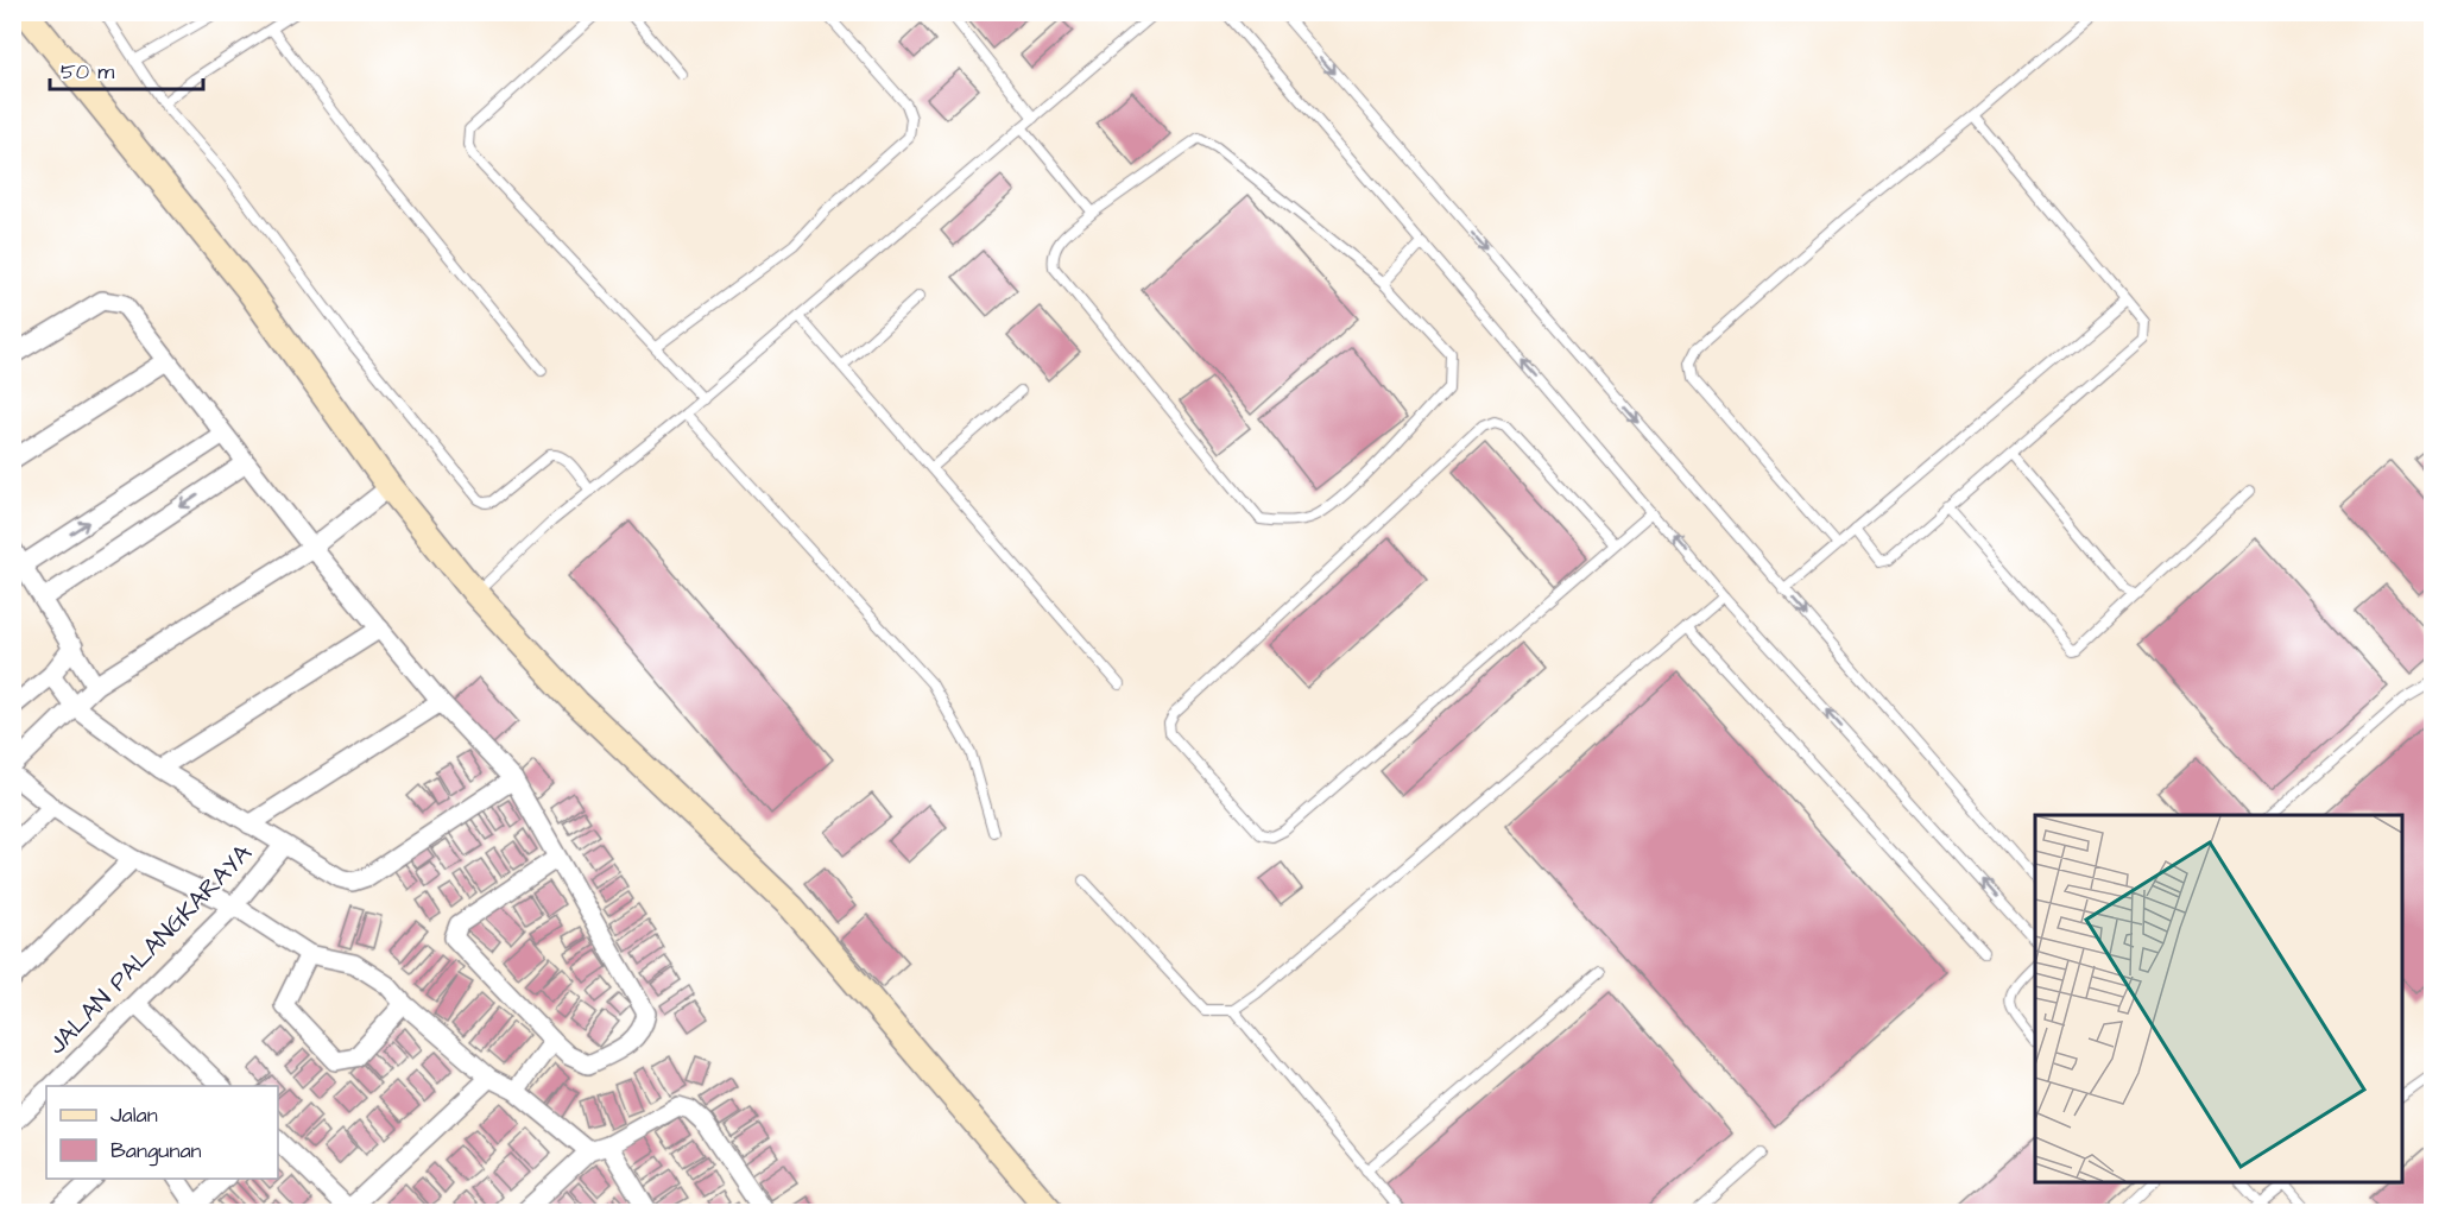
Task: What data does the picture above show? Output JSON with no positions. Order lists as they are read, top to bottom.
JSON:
{
  "streets": {
    "street": ["JALAN PALANGKARAYA"]
  },
  "legend": ["Jalan", "Bangunan"],
  "scale_bar": "50 m"
}
